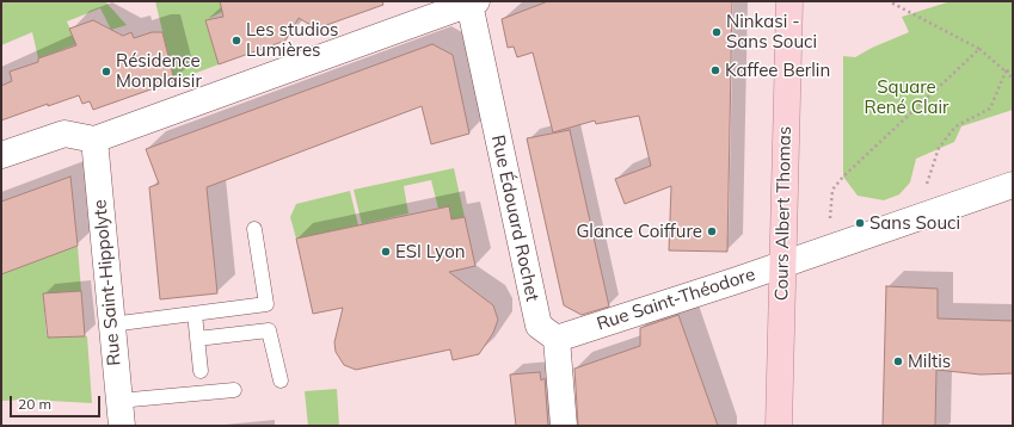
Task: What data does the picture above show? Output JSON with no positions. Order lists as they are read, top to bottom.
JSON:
{
  "streets": {
    "main road": ["Cours Albert Thomas"],
    "street": ["Rue Édouard Rochet", "Rue Saint-Hippolyte", "Rue Saint-Théodore"]
  },
  "crossings": [
    ["Cours Albert Thomas", "Rue Saint-Théodore"],
    ["Rue Édouard Rochet", "Rue Saint-Théodore"]
  ],
  "parks": ["Square René Clair"],
  "places": [
    "Ninkasi - Sans Souci",
    "Les studios Lumières",
    "Kaffee Berlin",
    "Résidence Monplaisir",
    "Sans Souci",
    "Glance Coiffure",
    "ESI Lyon",
    "Miltis"
  ],
  "scale_bar": "20 m"
}
